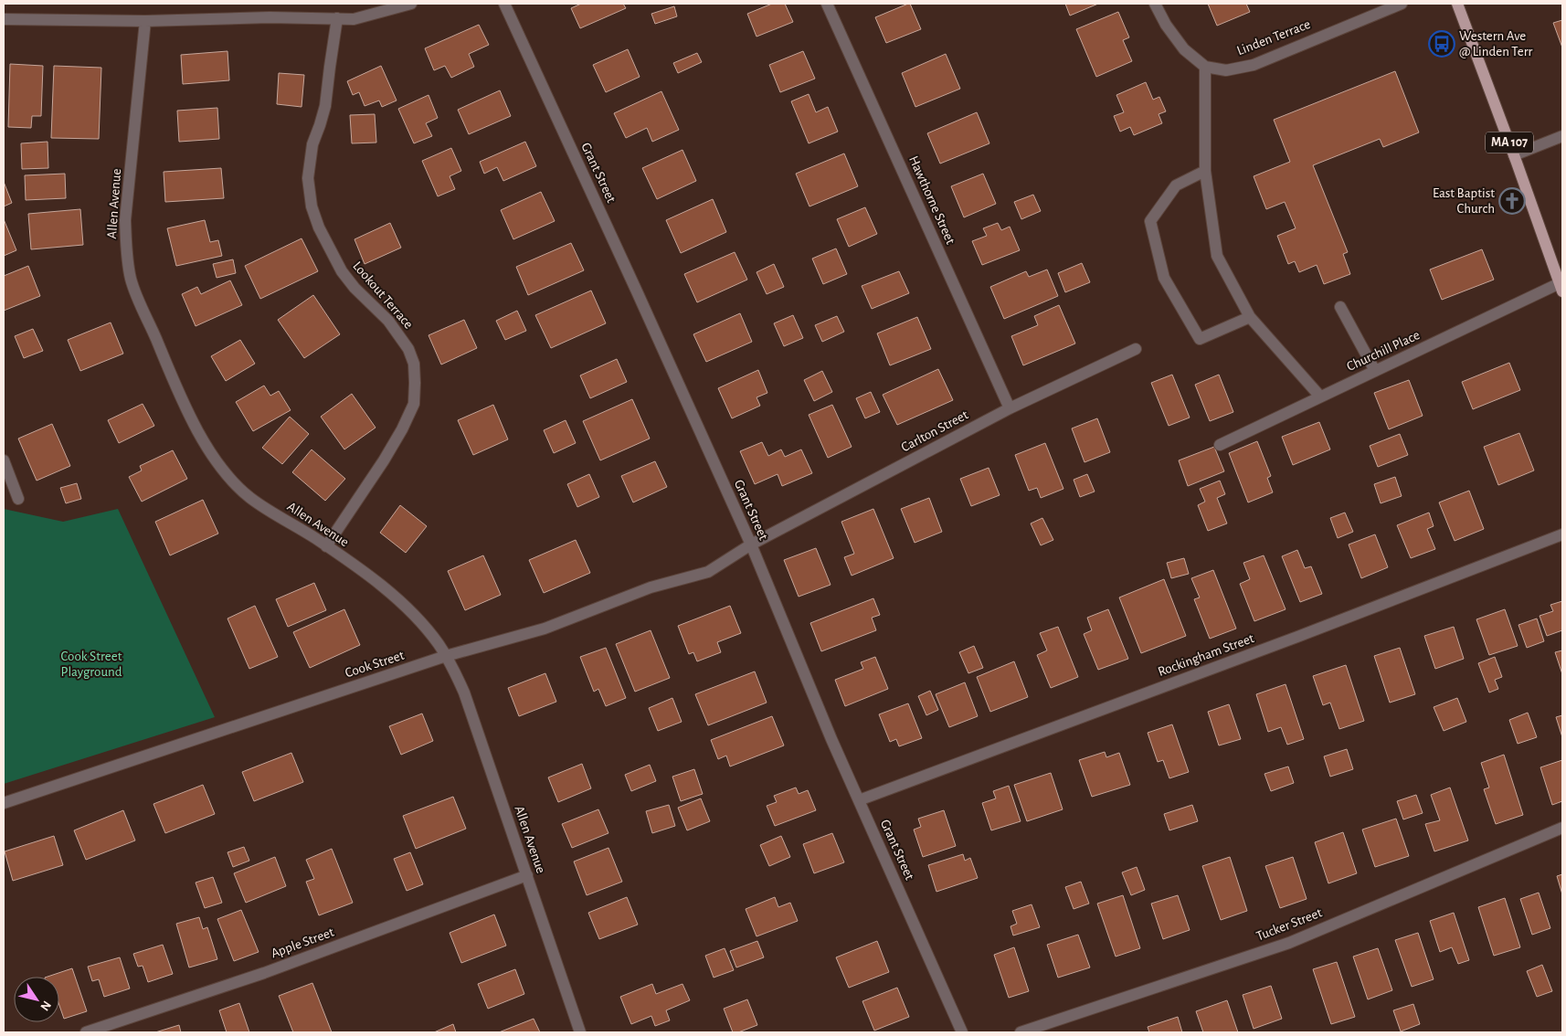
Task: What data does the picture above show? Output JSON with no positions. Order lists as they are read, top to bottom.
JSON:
{
  "streets": {
    "main road": ["MA 107"],
    "street": [
      "Linden Terrace",
      "Grant Street",
      "Hawthorne Street",
      "Allen Avenue",
      "Lookout Terrace",
      "Churchill Place",
      "Carlton Street",
      "Rockingham Street",
      "Cook Street",
      "Tucker Street",
      "Apple Street"
    ]
  },
  "crossings": [
    ["MA 107", "Churchill Place"],
    ["Grant Street", "Carlton Street"],
    ["Grant Street", "Rockingham Street"],
    ["Grant Street", "Cook Street"],
    ["Hawthorne Street", "Carlton Street"],
    ["Allen Avenue", "Lookout Terrace"],
    ["Allen Avenue", "Cook Street"],
    ["Allen Avenue", "Apple Street"],
    ["Carlton Street", "Cook Street"]
  ],
  "parks": ["Cook Street Playground"],
  "places": {
    "bus stop": ["Western Ave @ Linden Terr"],
    "church": ["East Baptist Church"]
  },
  "north": "bottom right"
}
